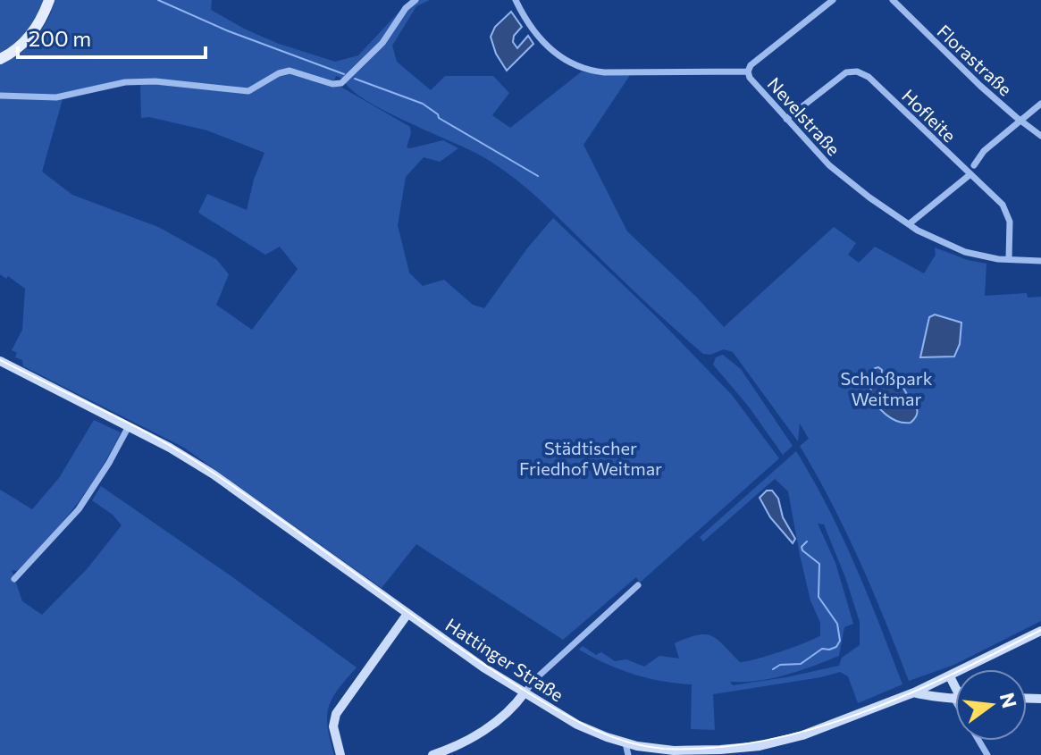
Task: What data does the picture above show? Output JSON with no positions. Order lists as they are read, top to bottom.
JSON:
{
  "streets": {
    "main road": ["Hattinger Straße"],
    "street": ["Florastraße", "Hofleite", "Nevelstraße"]
  },
  "crossings": [
    ["Hofleite", "Nevelstraße"]
  ],
  "parks": ["Schloßpark Weitmar", "Städtischer Friedhof Weitmar"],
  "scale_bar": "200 m",
  "north": "right"
}
